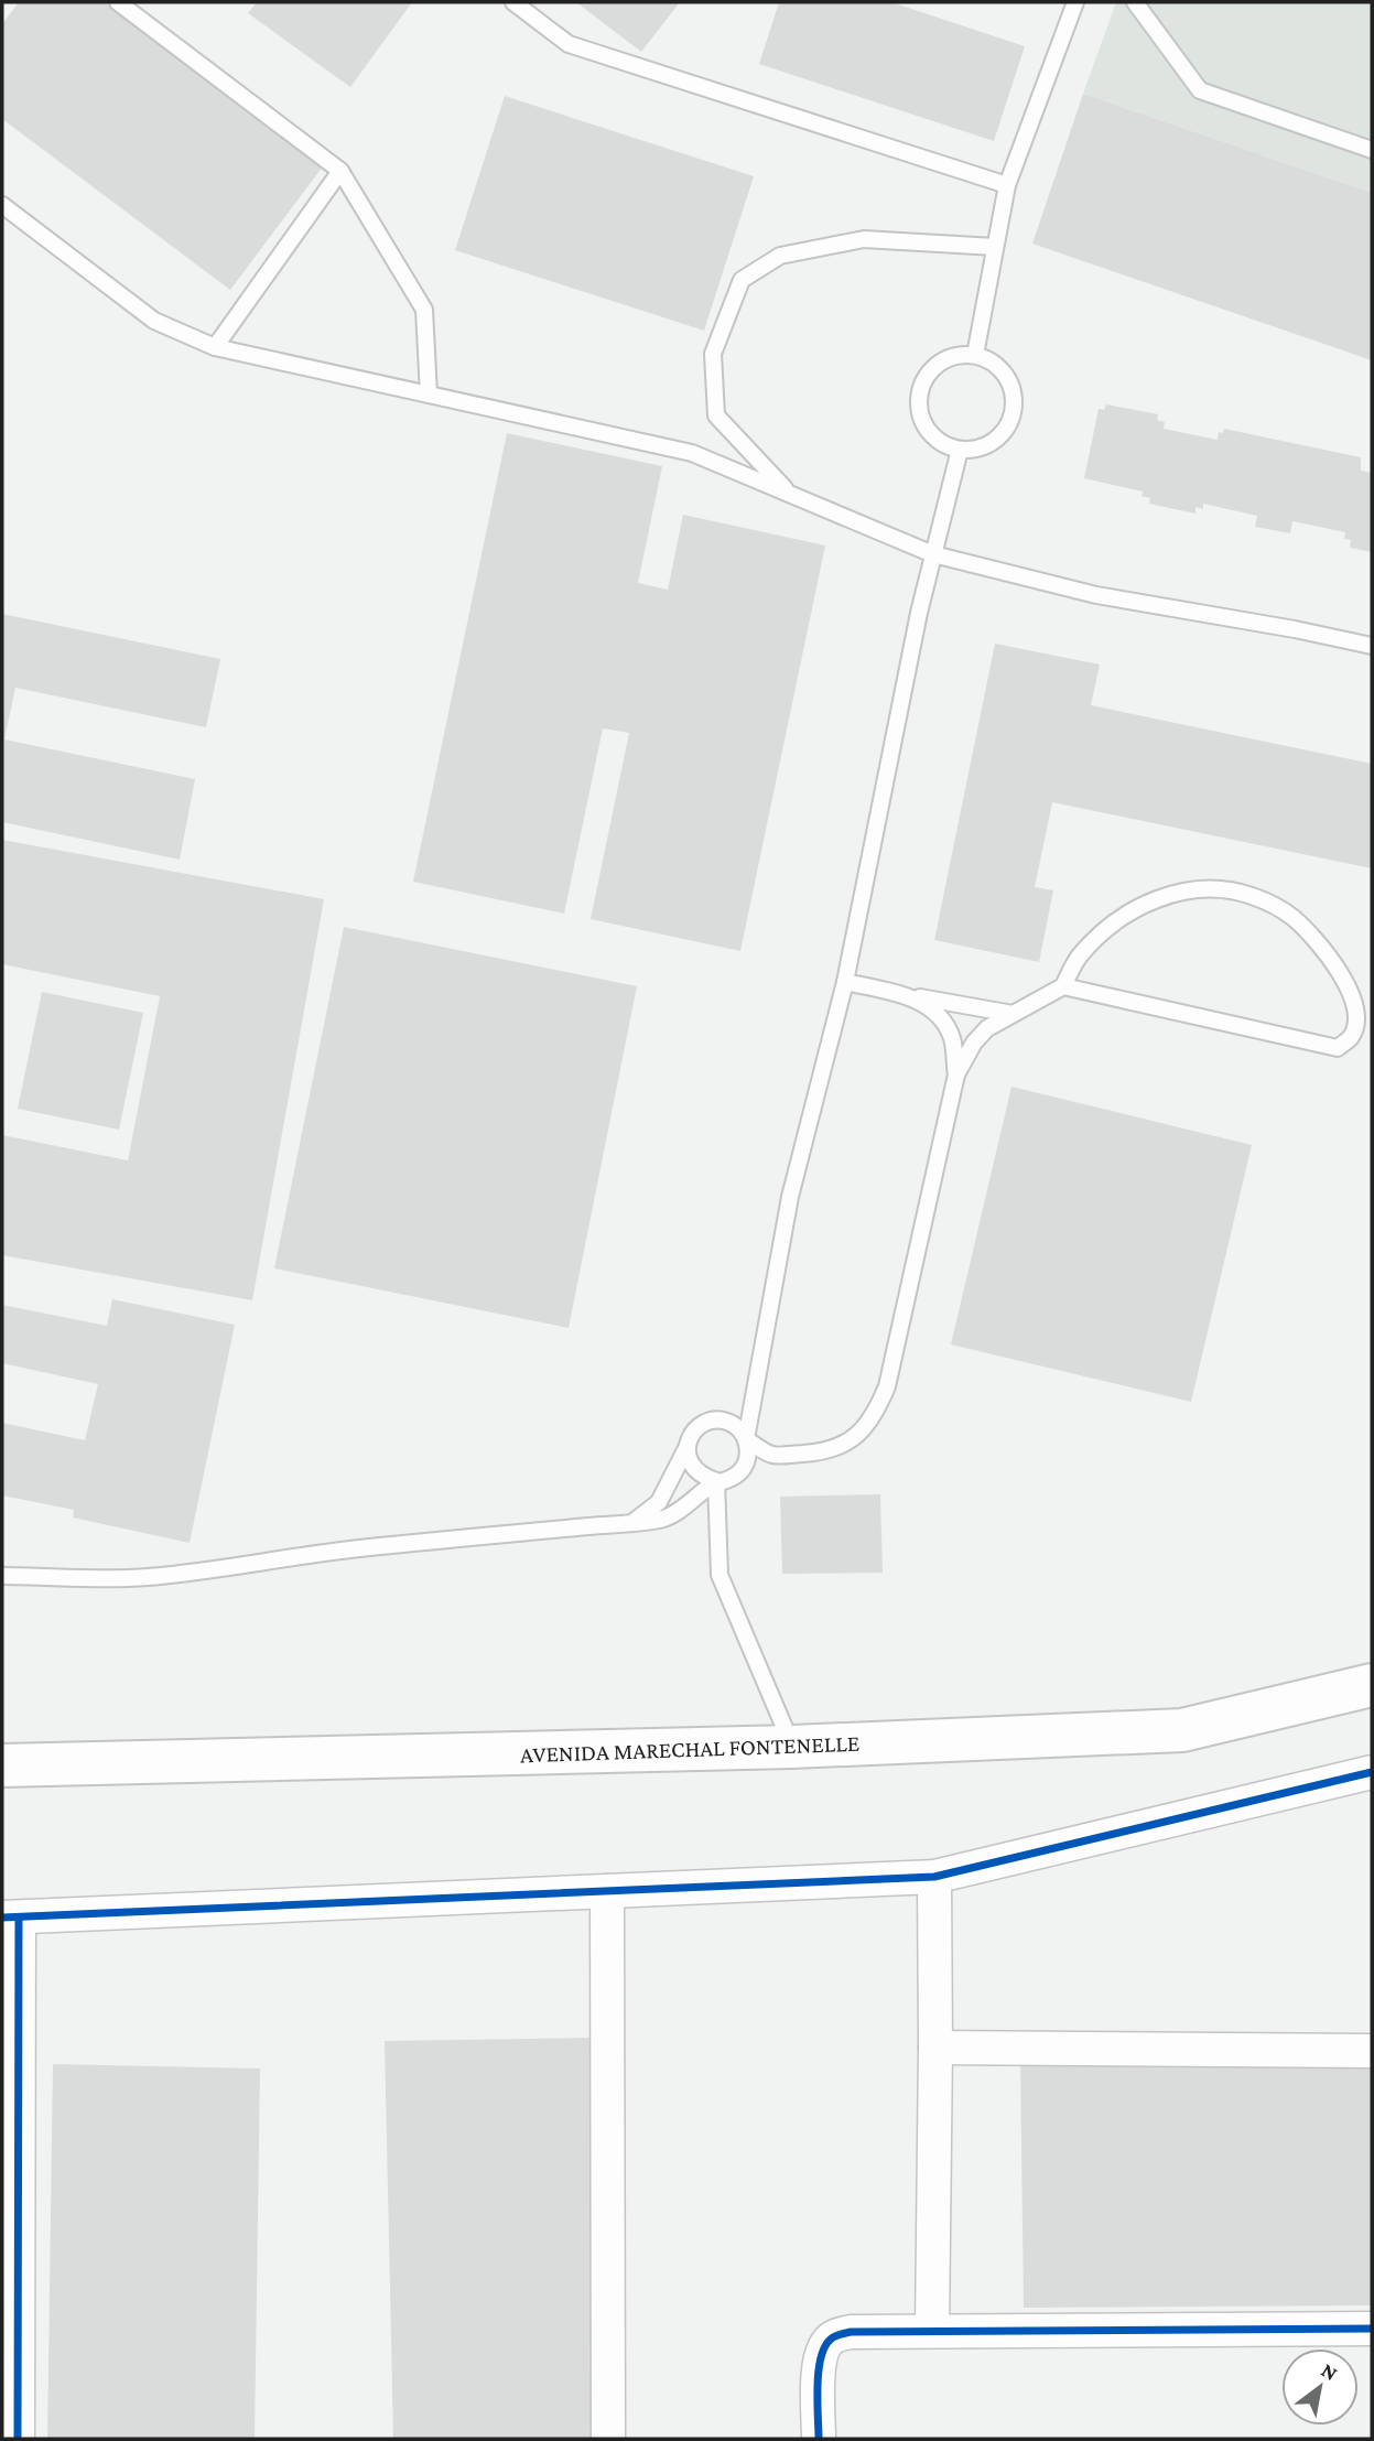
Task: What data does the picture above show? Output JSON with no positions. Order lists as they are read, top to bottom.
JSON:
{
  "streets": {
    "main road": ["AVENIDA MARECHAL FONTENELLE"]
  },
  "north": "top right"
}
